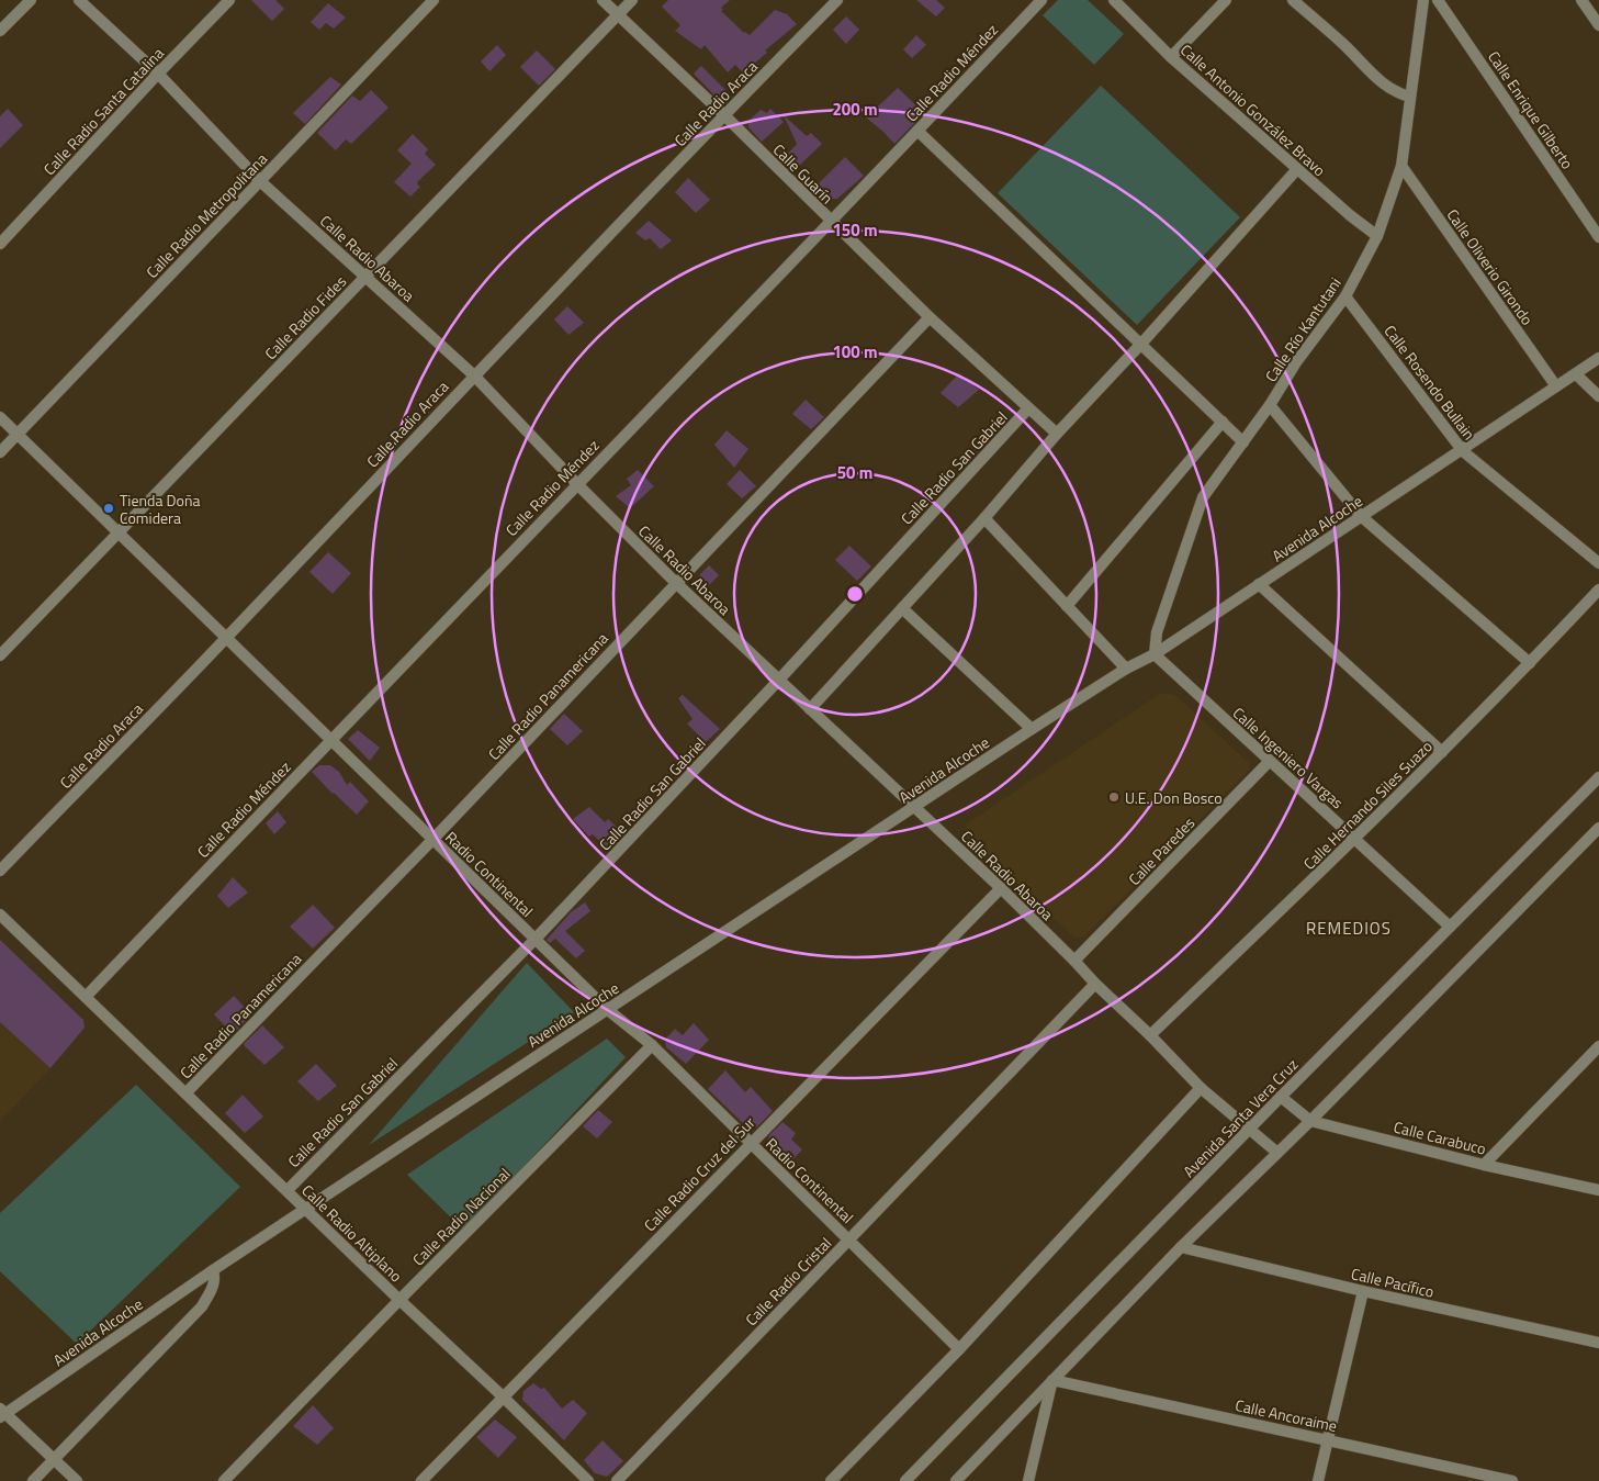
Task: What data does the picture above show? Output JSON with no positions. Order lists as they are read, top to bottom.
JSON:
{
  "streets": {
    "street": [
      "Calle Radio Méndez",
      "Calle Radio Araca",
      "Calle Antonio González Bravo",
      "Calle Enrique Gilberto",
      "Calle Radio Santa Catalina",
      "Calle Guarín",
      "Calle Radio Metropolitana",
      "Calle Radio Abaroa",
      "Calle Oliverio Girondo",
      "Calle Radio Fides",
      "Calle Río Kantutani",
      "Calle Rosendo Bullain",
      "Calle Radio San Gabriel",
      "Avenida Alcoche",
      "Calle Radio Panamericana",
      "Calle Ingeniero Vargas",
      "Calle Hernando Siles Suazo",
      "Calle Paredes",
      "Radio Continental",
      "Avenida Santa Vera Cruz",
      "Calle Carabuco",
      "Calle Radio Cruz del Sur",
      "Calle Radio Nacional",
      "Calle Radio Altiplano",
      "Calle Radio Cristal",
      "Calle Pacífico",
      "Calle Ancoraime"
    ]
  },
  "crossings": [
    ["Calle Radio Méndez", "Calle Guarín"],
    ["Calle Radio Méndez", "Calle Radio Abaroa"],
    ["Calle Radio Méndez", "Radio Continental"],
    ["Calle Radio Méndez", "Calle Radio Altiplano"],
    ["Calle Radio Araca", "Calle Guarín"],
    ["Calle Radio Araca", "Calle Radio Abaroa"],
    ["Calle Radio Araca", "Radio Continental"],
    ["Calle Antonio González Bravo", "Calle Río Kantutani"],
    ["Calle Radio Santa Catalina", "Calle Radio Abaroa"],
    ["Calle Guarín", "Calle Radio Fides"],
    ["Calle Guarín", "Calle Radio San Gabriel"],
    ["Calle Guarín", "Calle Radio Panamericana"],
    ["Calle Radio Metropolitana", "Calle Radio Abaroa"],
    ["Calle Radio Metropolitana", "Radio Continental"],
    ["Calle Radio Abaroa", "Calle Radio Fides"],
    ["Calle Radio Abaroa", "Calle Radio San Gabriel"],
    ["Calle Radio Abaroa", "Avenida Alcoche"],
    ["Calle Radio Abaroa", "Calle Radio Panamericana"],
    ["Calle Radio Abaroa", "Calle Hernando Siles Suazo"],
    ["Calle Radio Abaroa", "Calle Paredes"],
    ["Calle Radio Abaroa", "Avenida Santa Vera Cruz"],
    ["Calle Radio Abaroa", "Calle Radio Cruz del Sur"],
    ["Calle Radio Abaroa", "Calle Radio Cristal"],
    ["Calle Oliverio Girondo", "Calle Río Kantutani"],
    ["Calle Oliverio Girondo", "Avenida Alcoche"],
    ["Calle Radio Fides", "Radio Continental"],
    ["Calle Río Kantutani", "Calle Rosendo Bullain"],
    ["Calle Río Kantutani", "Avenida Alcoche"],
    ["Calle Río Kantutani", "Calle Ingeniero Vargas"],
    ["Calle Rosendo Bullain", "Avenida Alcoche"],
    ["Calle Radio San Gabriel", "Radio Continental"],
    ["Calle Radio San Gabriel", "Calle Radio Altiplano"],
    ["Avenida Alcoche", "Calle Ingeniero Vargas"],
    ["Avenida Alcoche", "Radio Continental"],
    ["Avenida Alcoche", "Calle Radio Altiplano"],
    ["Calle Radio Panamericana", "Radio Continental"],
    ["Calle Radio Panamericana", "Calle Radio Altiplano"],
    ["Calle Ingeniero Vargas", "Calle Hernando Siles Suazo"],
    ["Calle Ingeniero Vargas", "Calle Paredes"],
    ["Calle Ingeniero Vargas", "Avenida Santa Vera Cruz"],
    ["Radio Continental", "Calle Radio Cruz del Sur"],
    ["Radio Continental", "Calle Radio Nacional"],
    ["Radio Continental", "Calle Radio Cristal"],
    ["Avenida Santa Vera Cruz", "Calle Carabuco"],
    ["Calle Radio Cruz del Sur", "Calle Radio Altiplano"],
    ["Calle Radio Nacional", "Calle Radio Altiplano"]
  ],
  "districts": ["REMEDIOS"],
  "places": ["Tienda Doña Comidera", "U.E. Don Bosco"],
  "rings": [
    "200 m",
    "150 m",
    "100 m",
    "50 m"
  ]
}
